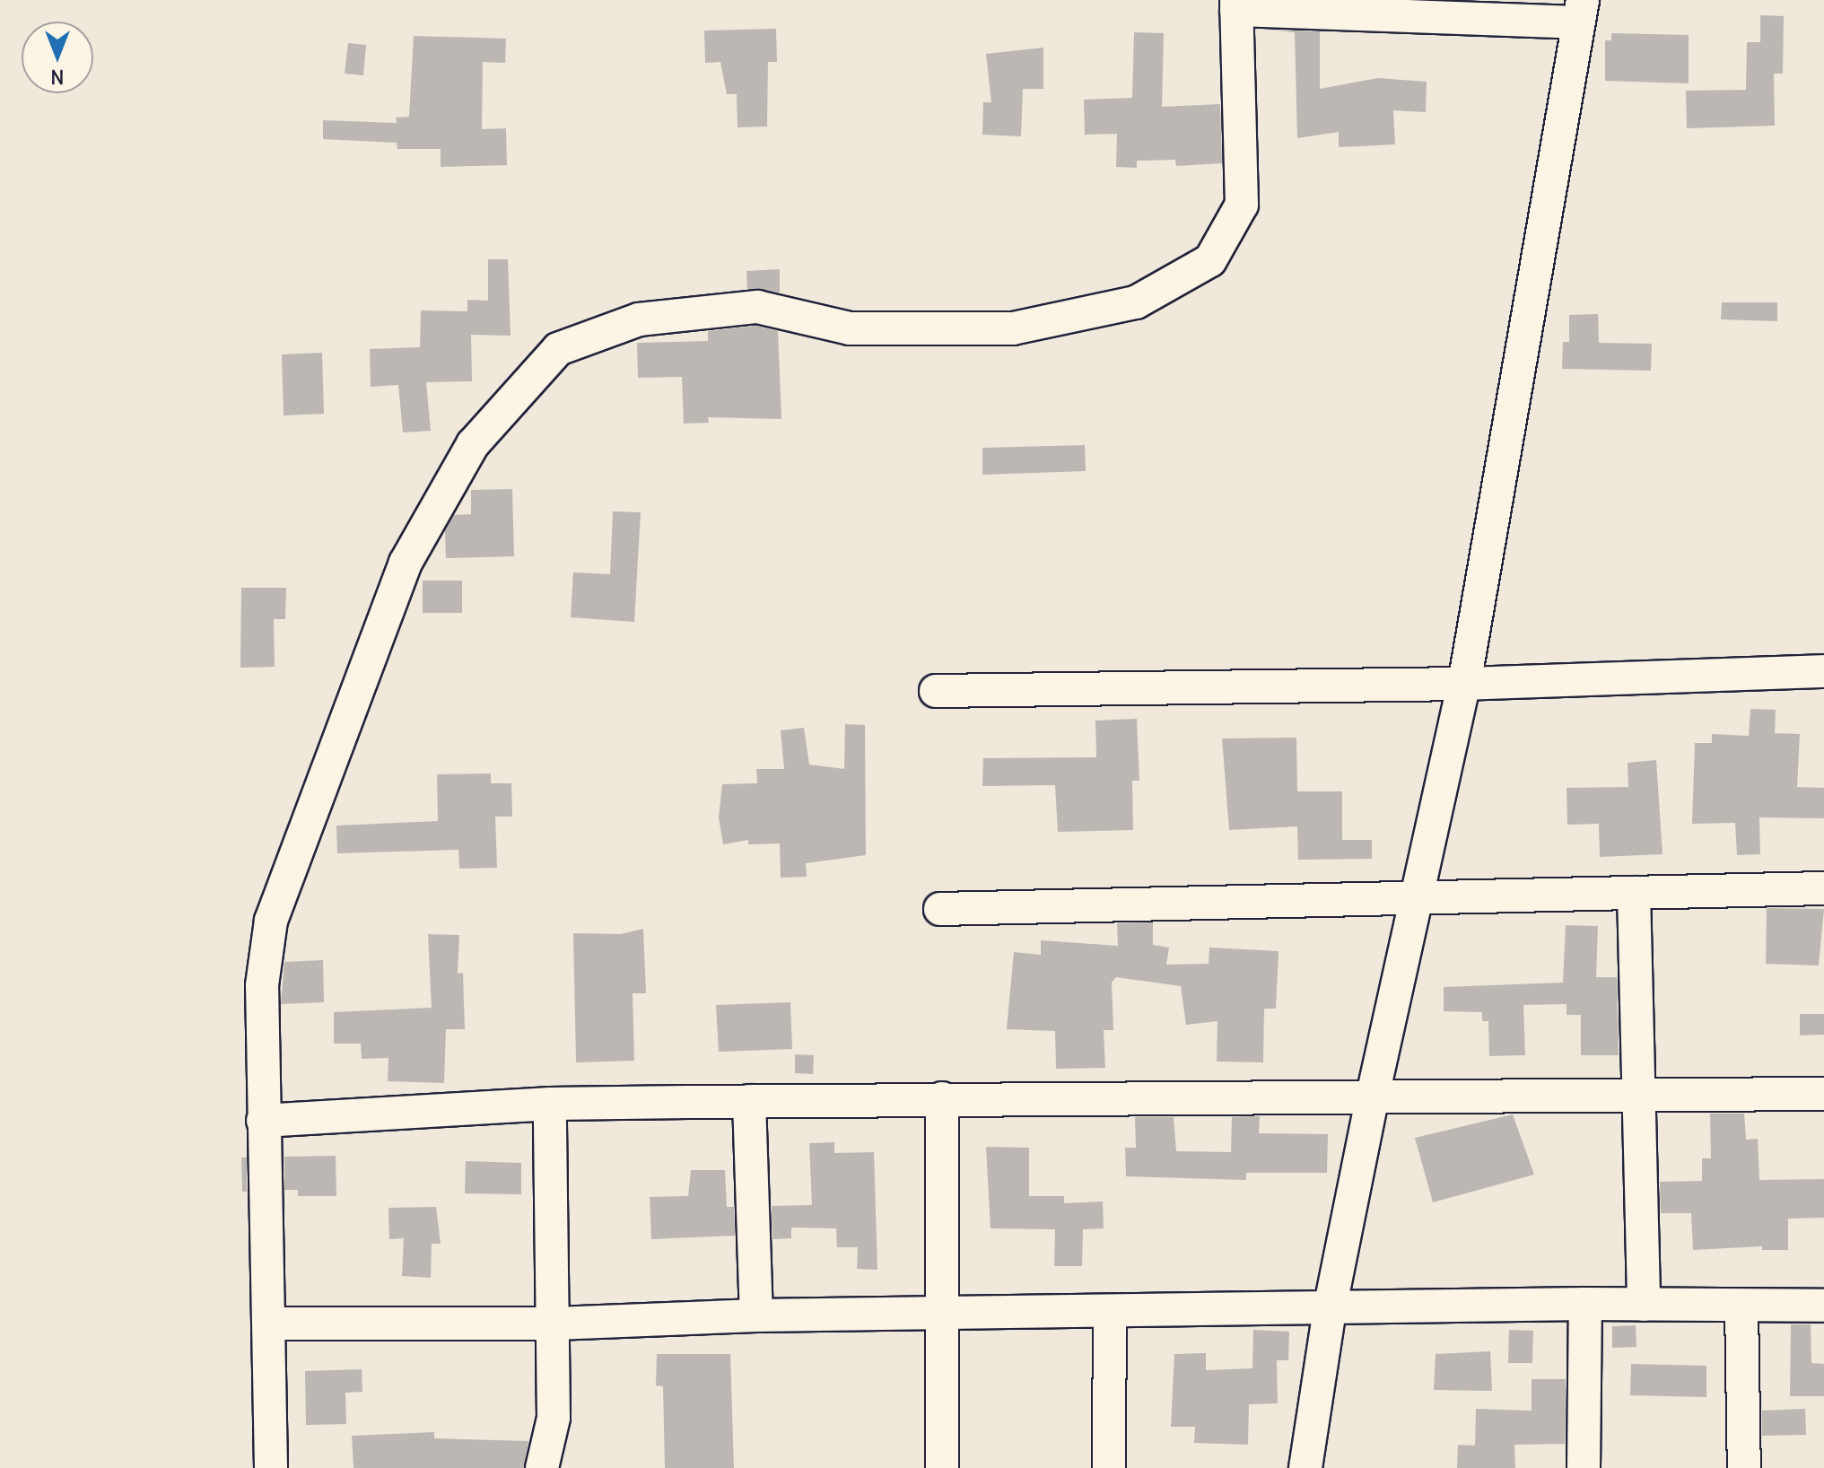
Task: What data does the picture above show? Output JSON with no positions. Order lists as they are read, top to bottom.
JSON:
{
  "north": "bottom"
}
